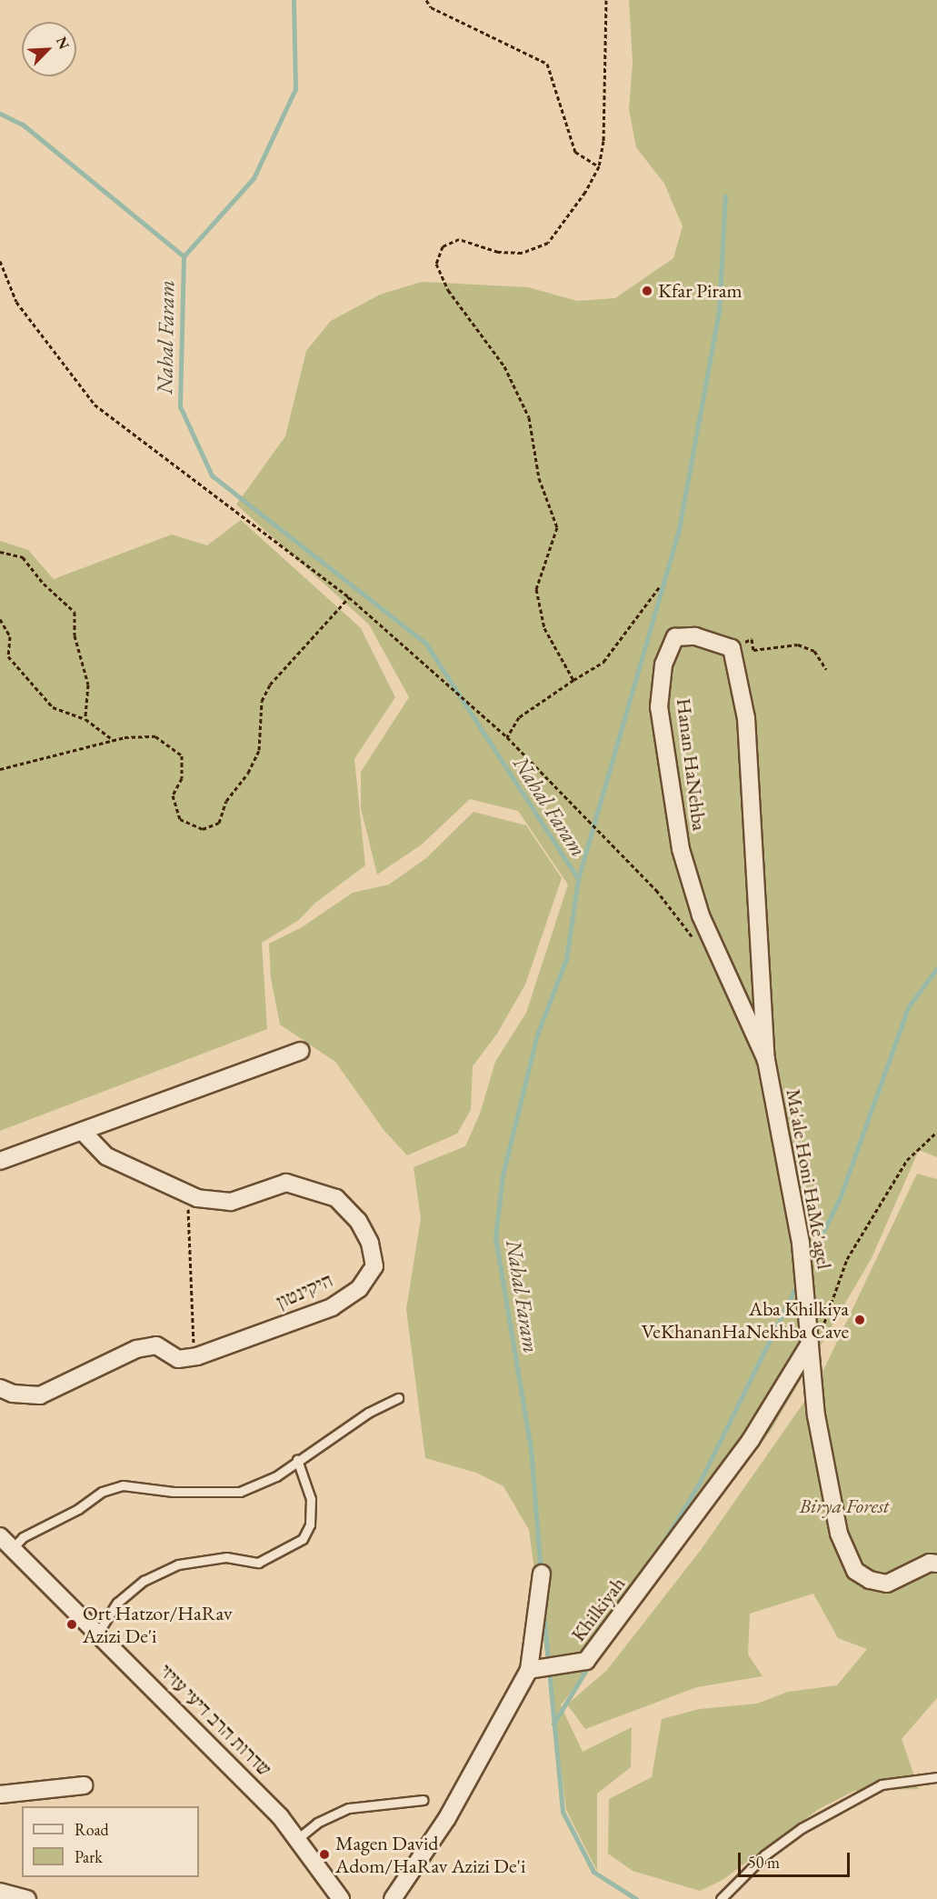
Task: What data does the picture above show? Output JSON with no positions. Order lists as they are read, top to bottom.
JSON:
{
  "streets": {
    "street": [
      "Hanan HaNehba",
      "Ma'ale Honi HaMe'agel",
      "היקינטון",
      "Khilkiyah",
      "שדרות הרב דיעי עזיזי"
    ]
  },
  "crossings": [
    ["Hanan HaNehba", "Ma'ale Honi HaMe'agel"],
    ["Ma'ale Honi HaMe'agel", "Khilkiyah"]
  ],
  "water": ["Nahal Faram"],
  "parks": ["Birya Forest"],
  "places": [
    "Kfar Piram",
    "Aba Khilkiya VeKhananHaNekhba Cave",
    "Ort Hatzor/HaRav Azizi De'i",
    "Magen David Adom/HaRav Azizi De'i"
  ],
  "legend": ["Road", "Park"],
  "scale_bar": "50 m",
  "north": "top right"
}
